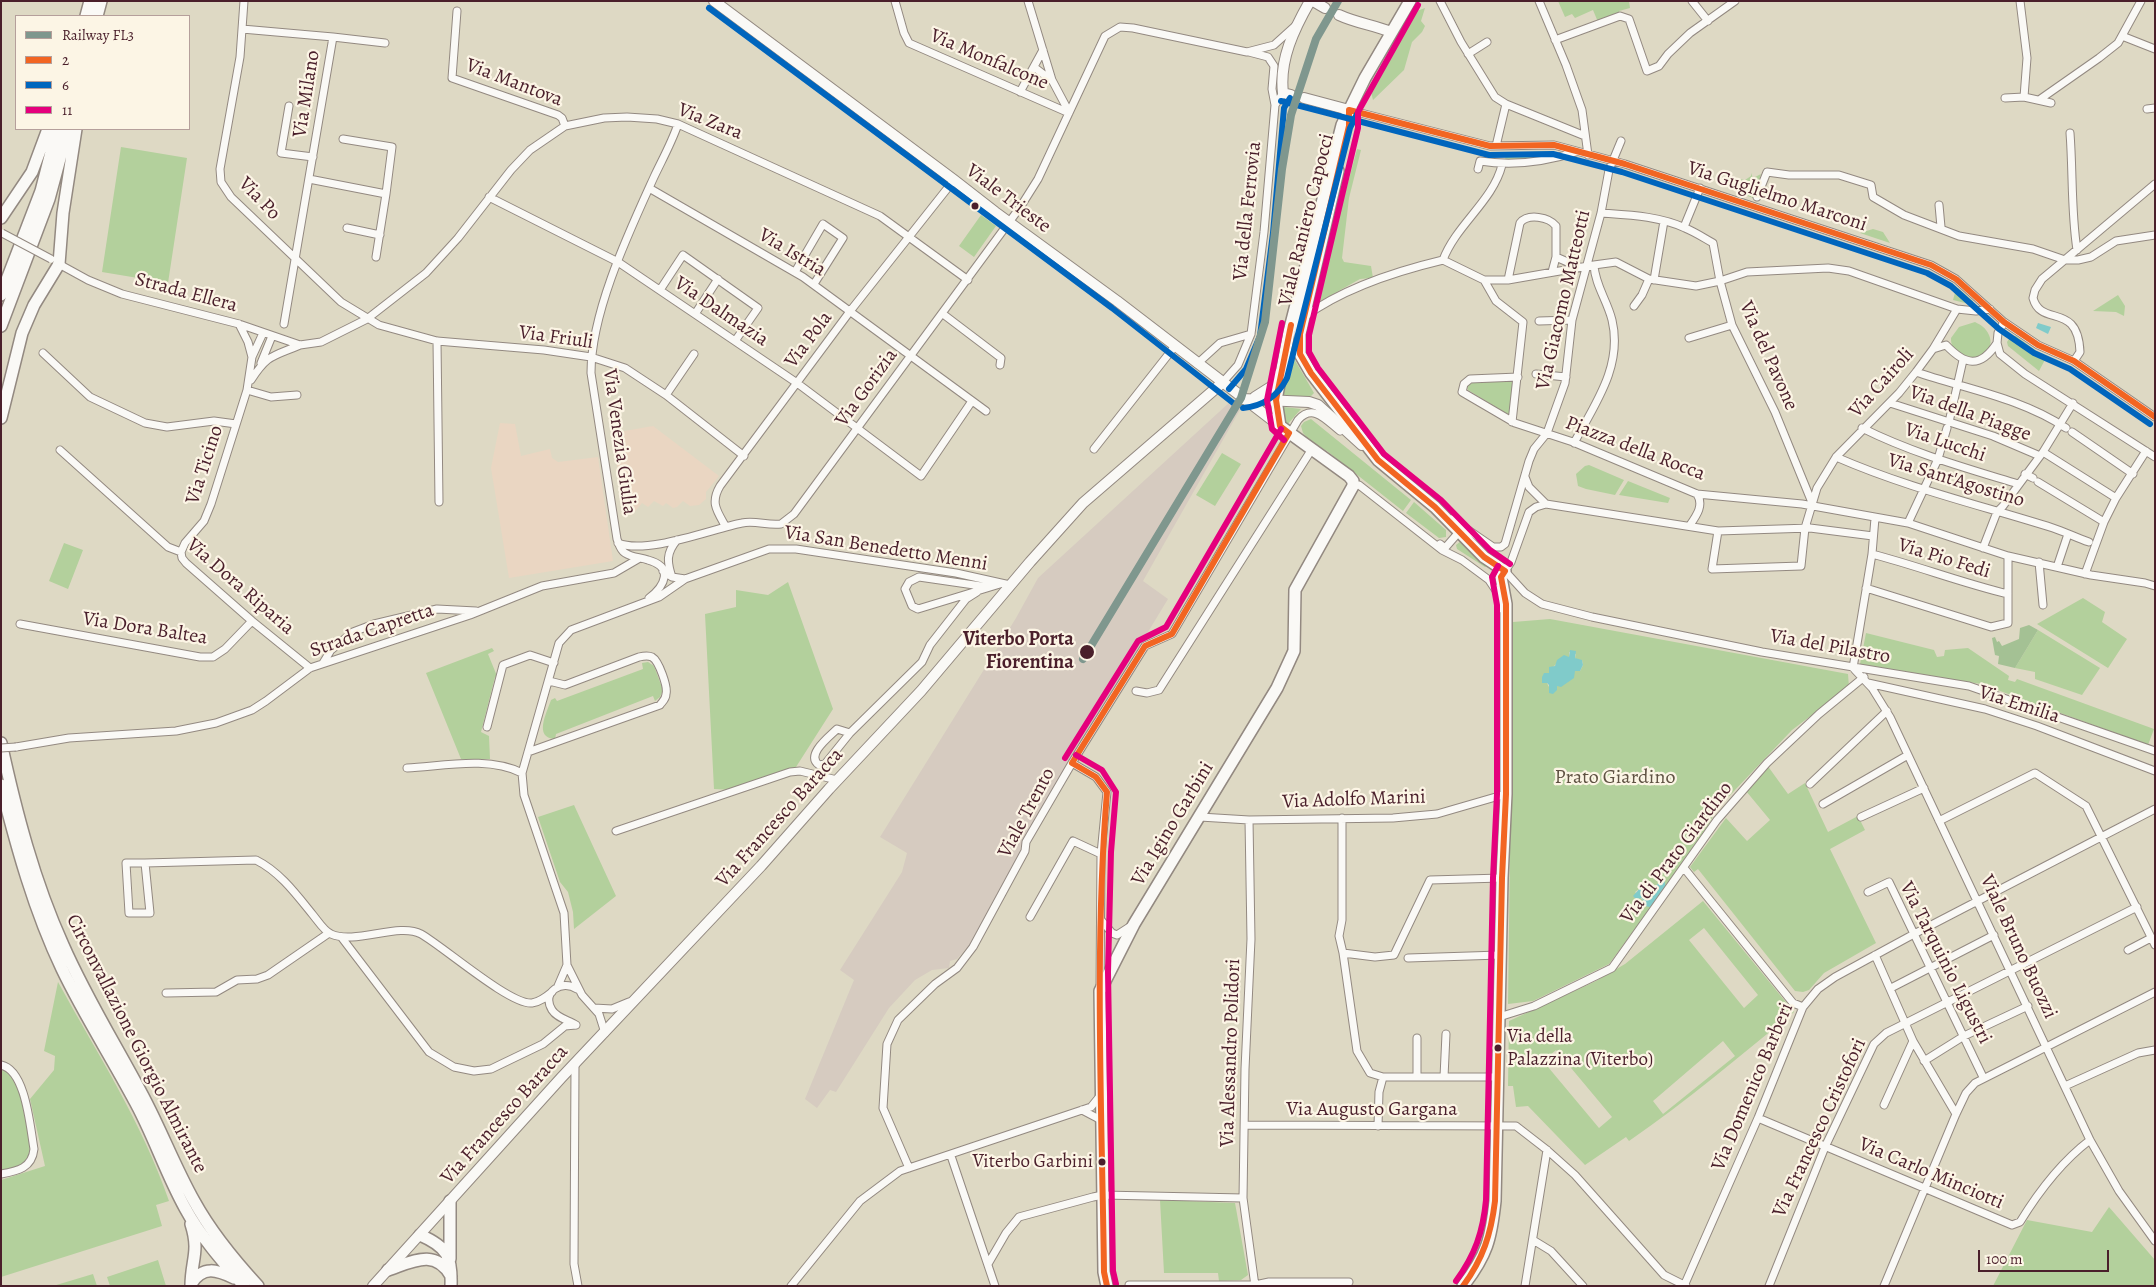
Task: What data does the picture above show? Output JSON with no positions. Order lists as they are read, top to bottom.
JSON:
{
  "streets": {
    "main road": [
      "Viale Trieste",
      "Via della Ferrovia",
      "Viale Raniero Capocci",
      "Via Francesco Baracca",
      "Via Igino Garbini",
      "Circonvallazione Giorgio Almirante"
    ],
    "street": [
      "Via Monfalcone",
      "Via Mantova",
      "Via Milano",
      "Via Zara",
      "Via Guglielmo Marconi",
      "Via Po",
      "Via Istria",
      "Strada Ellera",
      "Via Giacomo Matteotti",
      "Via Dalmazia",
      "Via Friuli",
      "Via Pola",
      "Via del Pavone",
      "Via Cairoli",
      "Via Gorizia",
      "Via della Piagge",
      "Via Venezia Giulia",
      "Via Lucchi",
      "Piazza della Rocca",
      "Via Ticino",
      "Via Sant'Agostino",
      "Via San Benedetto Menni",
      "Via Pio Fedi",
      "Via Dora Riparia",
      "Via Dora Baltea",
      "Strada Capretta",
      "Via del Pilastro",
      "Via Emilia",
      "Via Adolfo Marini",
      "Viale Trento",
      "Via di Prato Giardino",
      "Viale Bruno Buozzi",
      "Via Tarquinio Ligustri",
      "Via Alessandro Polidori",
      "Via Domenico Barberi",
      "Via Augusto Gargana",
      "Via Francesco Cristofori",
      "Via Carlo Minciotti"
    ]
  },
  "crossings": [
    ["Via Monfalcone", "Via Gorizia"],
    ["Via Mantova", "Via Zara"],
    ["Via Milano", "Via Po"],
    ["Via Zara", "Via Po"],
    ["Via Zara", "Strada Ellera"],
    ["Via Zara", "Via Dalmazia"],
    ["Via Zara", "Via Friuli"],
    ["Via Zara", "Via Pola"],
    ["Via Zara", "Via Gorizia"],
    ["Via Zara", "Via Venezia Giulia"],
    ["Via Guglielmo Marconi", "Viale Raniero Capocci"],
    ["Via Guglielmo Marconi", "Via Giacomo Matteotti"],
    ["Via Po", "Strada Ellera"],
    ["Via Po", "Via Friuli"],
    ["Viale Trieste", "Via della Ferrovia"],
    ["Viale Trieste", "Viale Raniero Capocci"],
    ["Viale Trieste", "Via Pola"],
    ["Viale Trieste", "Via Gorizia"],
    ["Viale Trieste", "Viale Trento"],
    ["Viale Trieste", "Via Francesco Baracca"],
    ["Via della Ferrovia", "Via Francesco Baracca"],
    ["Viale Raniero Capocci", "Viale Trento"],
    ["Via Istria", "Via Dalmazia"],
    ["Via Istria", "Via Pola"],
    ["Via Istria", "Via Gorizia"],
    ["Via Istria", "Via Venezia Giulia"],
    ["Strada Ellera", "Via Friuli"],
    ["Via Giacomo Matteotti", "Via del Pavone"],
    ["Via Giacomo Matteotti", "Piazza della Rocca"],
    ["Via Dalmazia", "Via Pola"],
    ["Via Dalmazia", "Via Gorizia"],
    ["Via Dalmazia", "Via Venezia Giulia"],
    ["Via Friuli", "Via Pola"],
    ["Via Friuli", "Via Venezia Giulia"],
    ["Via Pola", "Via Gorizia"],
    ["Via del Pavone", "Via Cairoli"],
    ["Via del Pavone", "Piazza della Rocca"],
    ["Via Cairoli", "Via della Piagge"],
    ["Via Cairoli", "Via Lucchi"],
    ["Via Cairoli", "Piazza della Rocca"],
    ["Via Cairoli", "Via Sant'Agostino"],
    ["Via Gorizia", "Via Venezia Giulia"],
    ["Via Venezia Giulia", "Strada Capretta"],
    ["Via Ticino", "Via Dora Riparia"],
    ["Via San Benedetto Menni", "Via Francesco Baracca"],
    ["Via Dora Riparia", "Via Dora Baltea"],
    ["Via Dora Riparia", "Strada Capretta"],
    ["Via del Pilastro", "Viale Bruno Buozzi"],
    ["Via Emilia", "Via di Prato Giardino"],
    ["Via Emilia", "Viale Bruno Buozzi"],
    ["Via Adolfo Marini", "Via Igino Garbini"],
    ["Via Adolfo Marini", "Via Alessandro Polidori"],
    ["Via di Prato Giardino", "Viale Bruno Buozzi"],
    ["Viale Bruno Buozzi", "Via Domenico Barberi"],
    ["Viale Bruno Buozzi", "Via Francesco Cristofori"],
    ["Viale Bruno Buozzi", "Via Carlo Minciotti"],
    ["Via Tarquinio Ligustri", "Via Domenico Barberi"],
    ["Via Tarquinio Ligustri", "Via Francesco Cristofori"],
    ["Via Alessandro Polidori", "Via Augusto Gargana"],
    ["Via Domenico Barberi", "Via Augusto Gargana"],
    ["Via Domenico Barberi", "Via Carlo Minciotti"],
    ["Via Francesco Cristofori", "Via Carlo Minciotti"]
  ],
  "parks": ["Prato Giardino"],
  "places": ["Viterbo Porta Fiorentina", "Via della Palazzina (Viterbo)", "Viterbo Garbini"],
  "lines": [
    "rail line FL3",
    "transit line 11",
    "transit line 6",
    "transit line 2"
  ],
  "legend": [
    "Railway FL3",
    "2",
    "6",
    "11"
  ],
  "scale_bar": "100 m"
}
